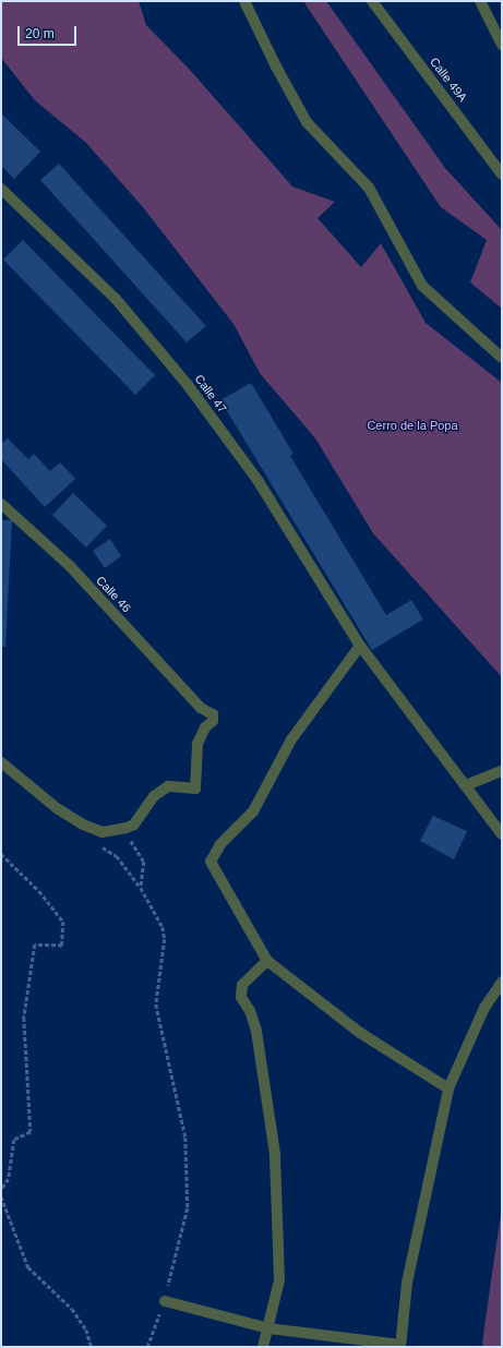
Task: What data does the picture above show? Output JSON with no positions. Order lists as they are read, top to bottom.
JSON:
{
  "streets": {
    "street": ["Calle 49A", "Calle 47", "Calle 46"]
  },
  "parks": ["Cerro de la Popa"],
  "scale_bar": "20 m"
}
